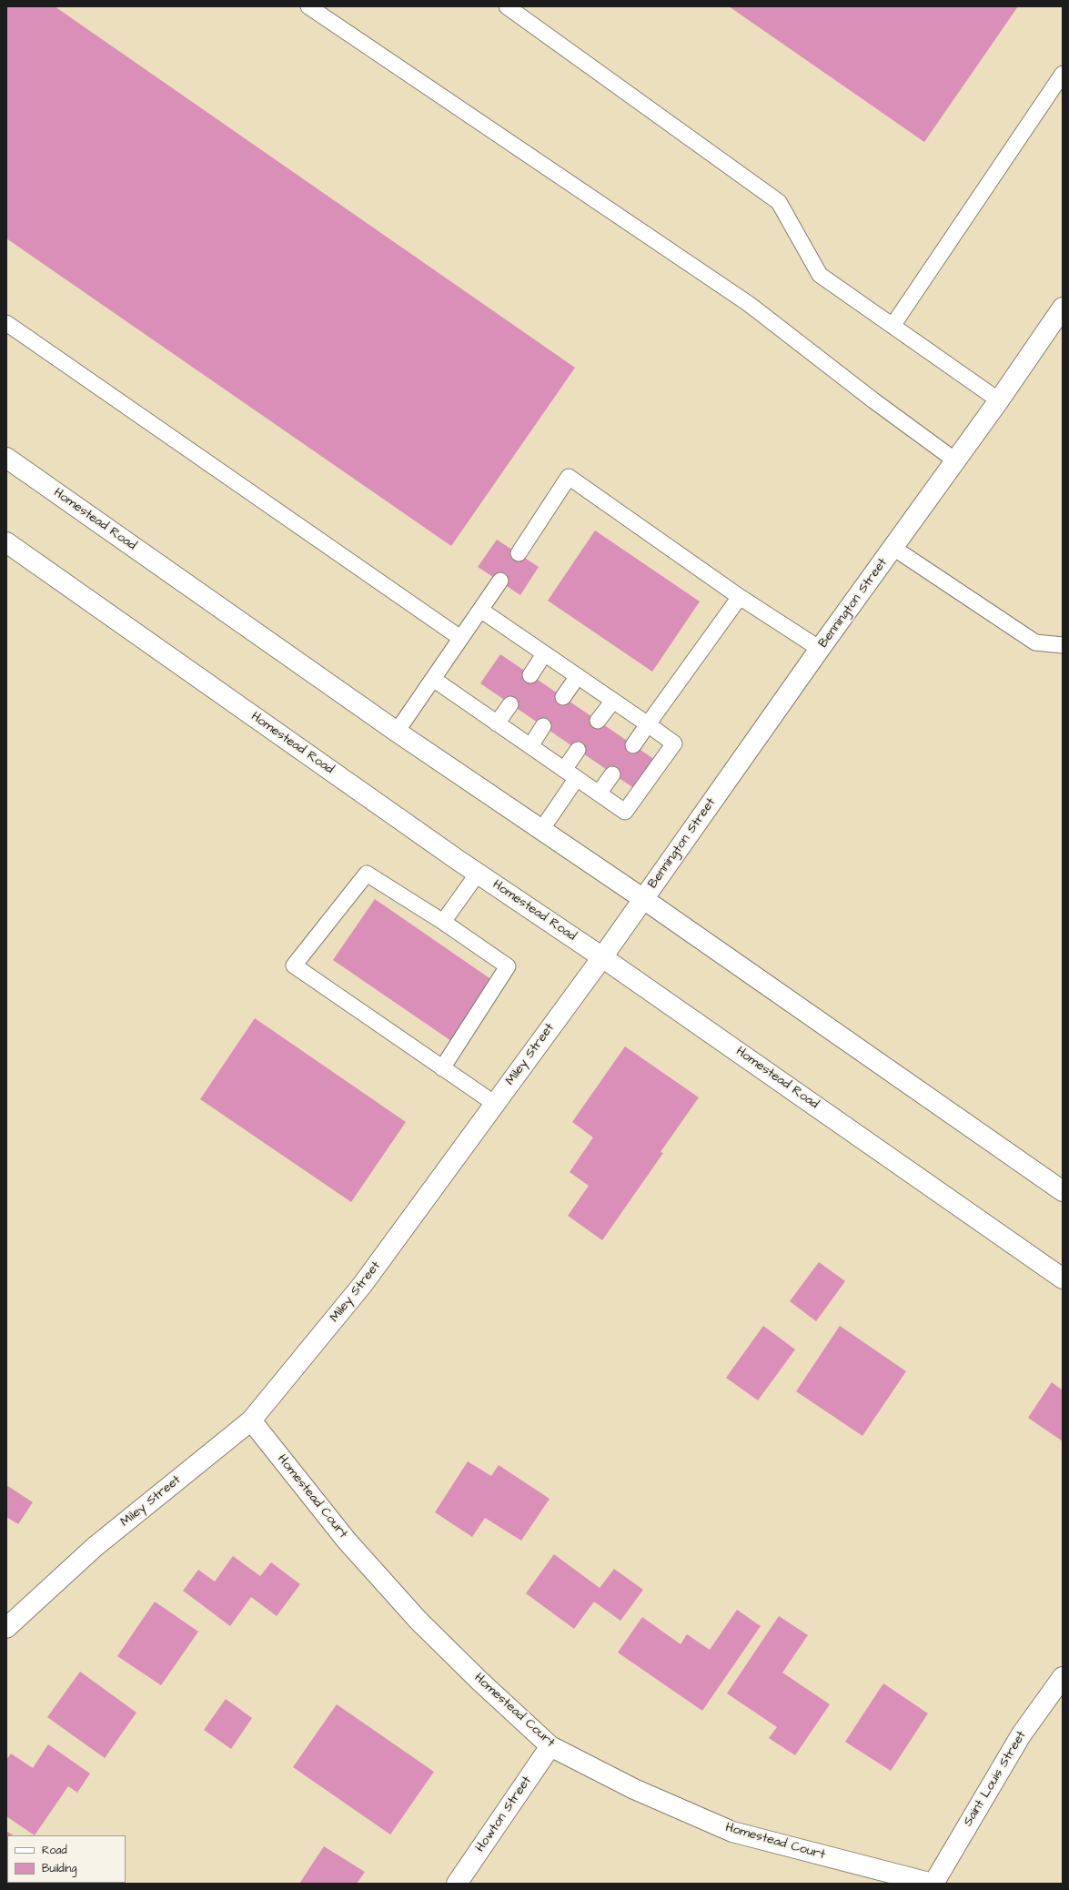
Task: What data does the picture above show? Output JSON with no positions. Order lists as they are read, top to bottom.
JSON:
{
  "streets": {
    "street": [
      "Homestead Road",
      "Bennington Street",
      "Miley Street",
      "Homestead Court",
      "Saint Louis Street",
      "Howton Street"
    ]
  },
  "crossings": [
    ["Homestead Road", "Bennington Street"],
    ["Homestead Road", "Miley Street"],
    ["Bennington Street", "Miley Street"],
    ["Miley Street", "Homestead Court"],
    ["Homestead Court", "Saint Louis Street"],
    ["Homestead Court", "Howton Street"]
  ],
  "legend": ["Road", "Building"]
}
